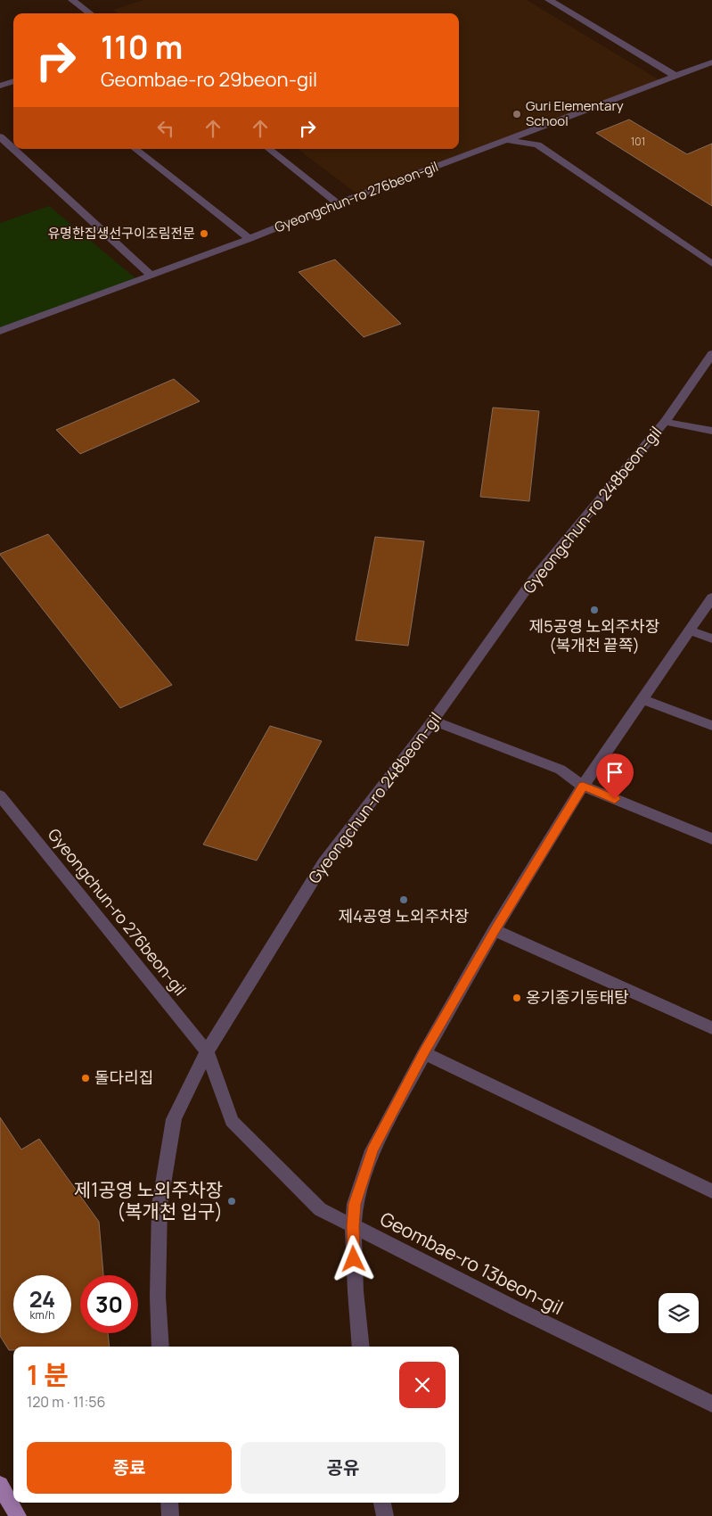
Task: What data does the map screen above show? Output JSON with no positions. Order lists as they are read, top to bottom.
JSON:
{
  "streets": {
    "street": ["Gyeongchun-ro 276beon-gil", "Gyeongchun-ro 248beon-gil", "Geombae-ro 13beon-gil"]
  },
  "crossings": [
    ["Gyeongchun-ro 276beon-gil", "Gyeongchun-ro 248beon-gil"],
    ["Gyeongchun-ro 276beon-gil", "Geombae-ro 13beon-gil"],
    ["Gyeongchun-ro 248beon-gil", "Geombae-ro 13beon-gil"]
  ],
  "places": [
    "Guri Elementary School",
    "유명한집생선구이조림전문",
    "제5공영 노외주차장 (복개천 끝쪽)",
    "제4공영 노외주차장",
    "옹기종기동태탕",
    "돌다리집",
    "제1공영 노외주차장 (복개천 입구)"
  ],
  "house_numbers": ["101"],
  "page": {
    "turn": ["110 m", "Geombae-ro 29beon-gil"],
    "speed": "24 km/h",
    "limit": "30",
    "heading": ["1 분", "120 m · 11:56"],
    "buttons": ["종료", "공유"]
  }
}
